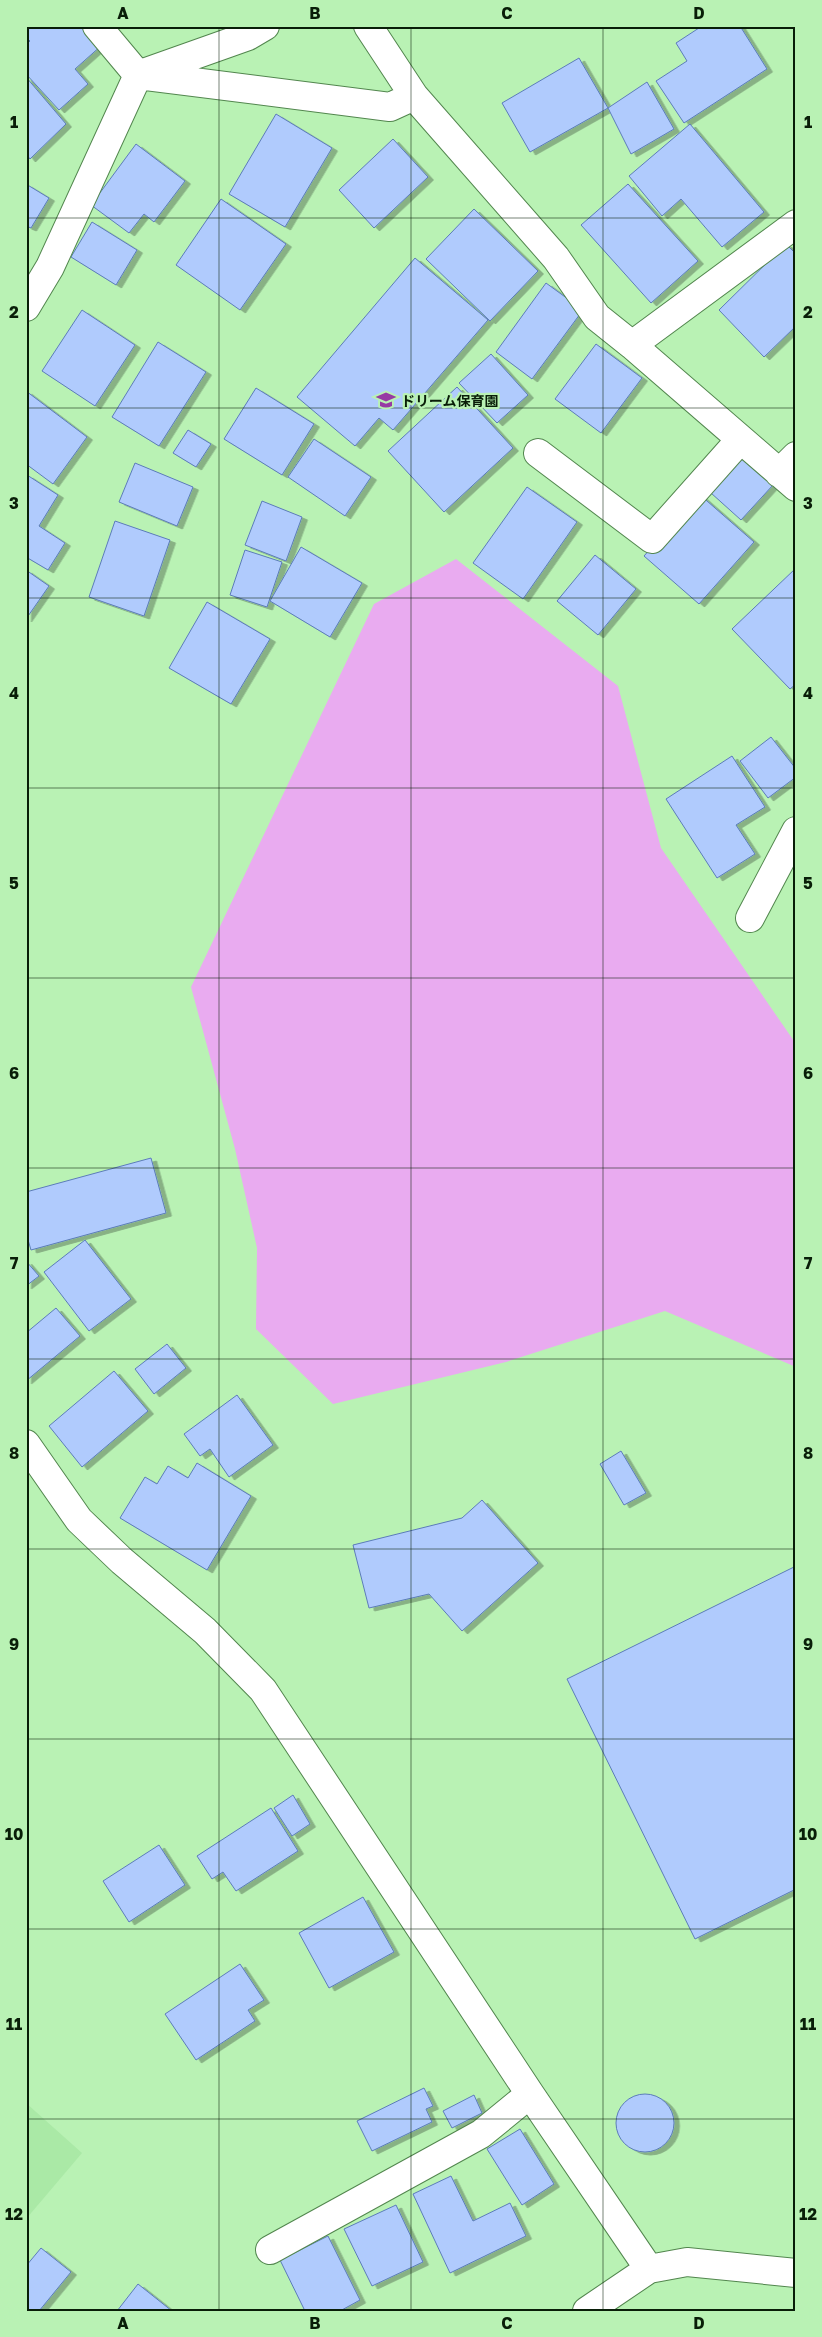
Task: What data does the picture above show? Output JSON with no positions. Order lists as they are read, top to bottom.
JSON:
{
  "places": {
    "school or university": ["ドリーム保育園"]
  },
  "grid": {
    "columns": [
      "A",
      "B",
      "C",
      "D"
    ],
    "rows": [
      "1",
      "2",
      "3",
      "4",
      "5",
      "6",
      "7",
      "8",
      "9",
      "10",
      "11",
      "12"
    ]
  }
}
